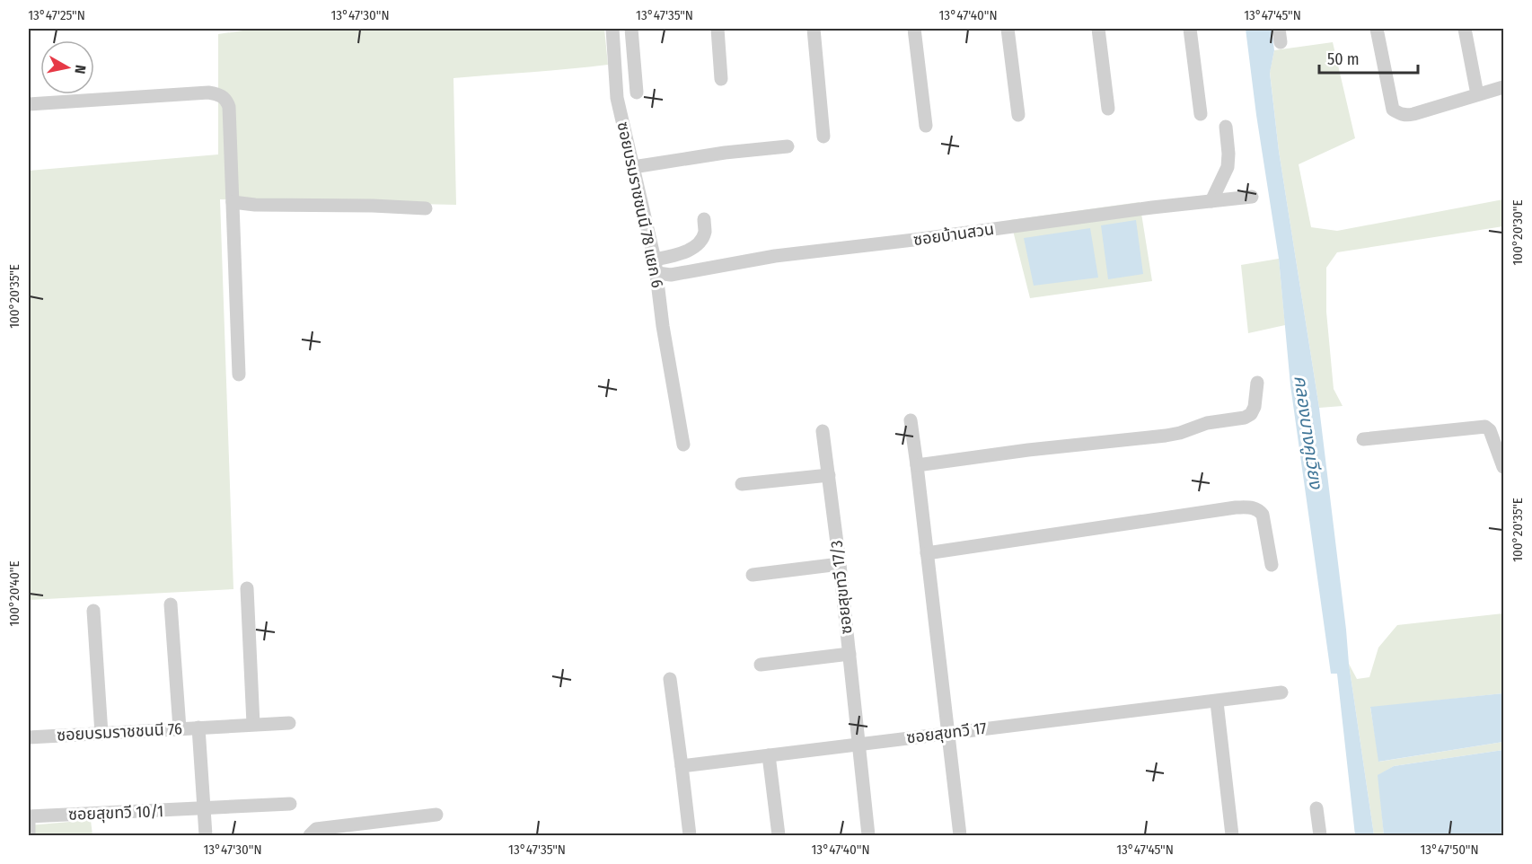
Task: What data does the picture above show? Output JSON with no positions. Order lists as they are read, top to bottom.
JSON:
{
  "streets": {
    "street": [
      "ซอยบรมราชชนนี 78 แยก 6",
      "ซอยบ้านสวน",
      "ซอยสุขทวี 17/3",
      "ซอยบรมราชชนนี 76",
      "ซอยสุขทวี 17",
      "ซอยสุขทวี 10/1"
    ]
  },
  "crossings": [
    ["ซอยบรมราชชนนี 78 แยก 6", "ซอยบ้านสวน"],
    ["ซอยสุขทวี 17/3", "ซอยสุขทวี 17"],
    ["ซอยบรมราชชนนี 76", "ซอยสุขทวี 10/1"]
  ],
  "water": ["คลองบางคูเวียง"],
  "scale_bar": "50 m",
  "north": "right",
  "coordinates": [
    "13°47'25\"N",
    "13°47'30\"N",
    "13°47'35\"N",
    "13°47'40\"N",
    "13°47'45\"N",
    "100°20'30\"E",
    "100°20'35\"E",
    "100°20'40\"E",
    "13°47'50\"N"
  ]
}
